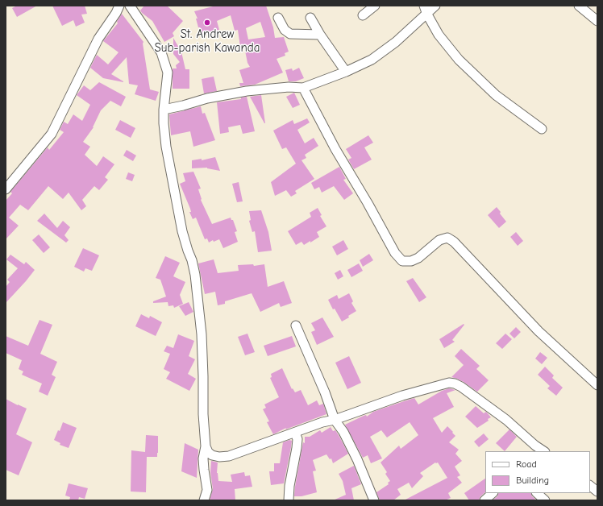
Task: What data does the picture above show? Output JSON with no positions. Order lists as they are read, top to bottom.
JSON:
{
  "places": ["St. Andrew Sub-parish Kawanda"],
  "legend": ["Road", "Building"]
}
